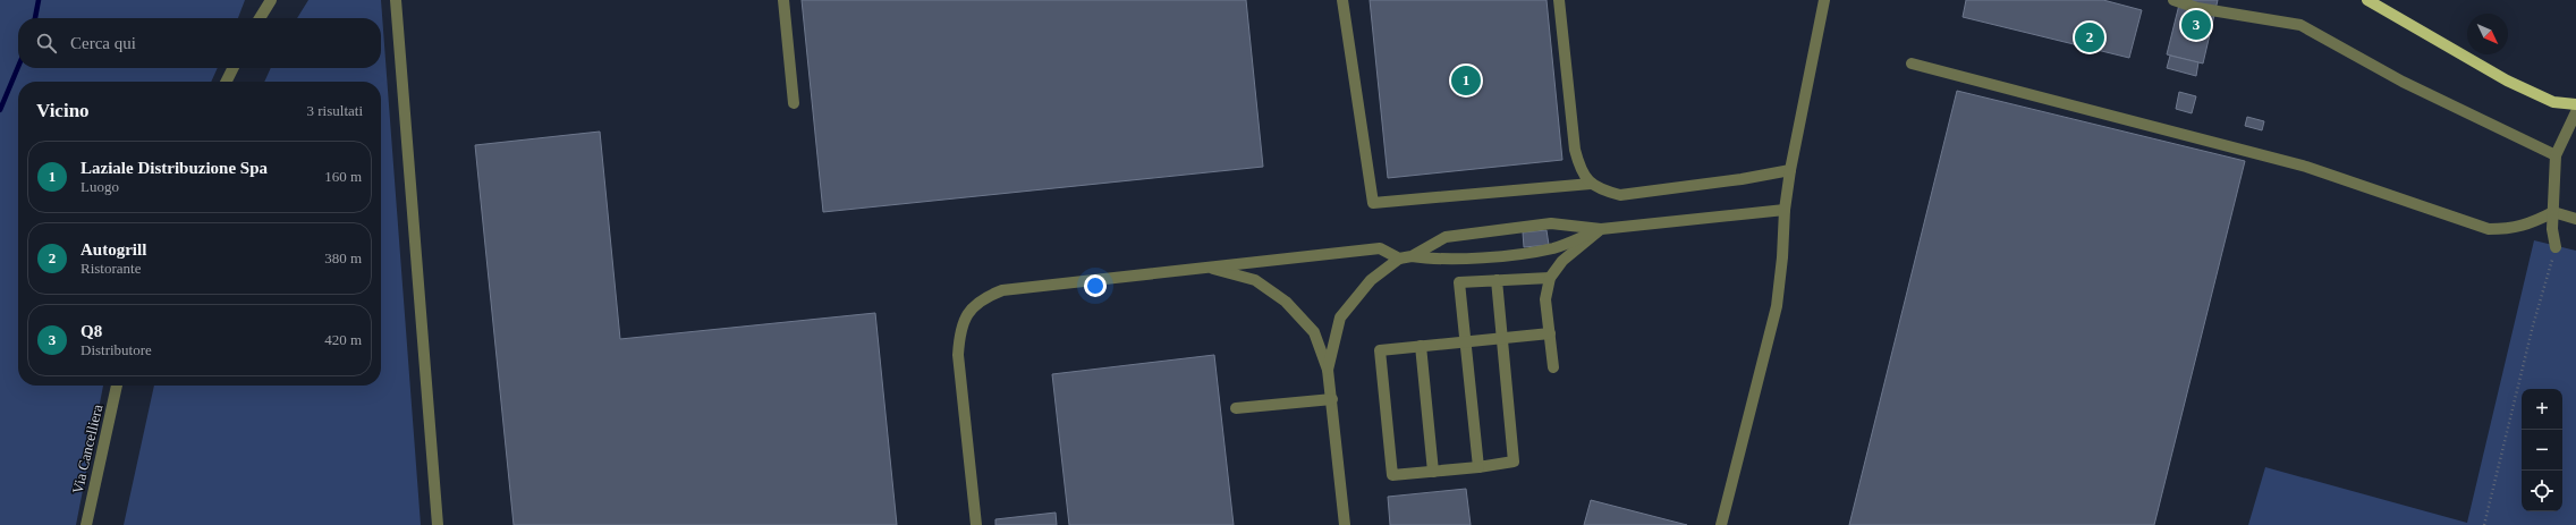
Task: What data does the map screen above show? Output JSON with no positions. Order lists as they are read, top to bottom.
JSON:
{
  "streets": {
    "street": ["Via Cancelliera"]
  },
  "north": "bottom right",
  "page": {
    "pins": ["3", "2", "1"],
    "search": "Cerca qui",
    "heading": ["Vicino", "3 risultati"],
    "list": [
      {
        "mark": "1",
        "name": "Laziale Distribuzione Spa",
        "note": "Luogo",
        "value": "160 m"
      },
      {
        "mark": "2",
        "name": "Autogrill",
        "note": "Ristorante",
        "value": "380 m"
      },
      {
        "mark": "3",
        "name": "Q8",
        "note": "Distributore",
        "value": "420 m"
      }
    ],
    "map_buttons": ["+", "−"]
  }
}
